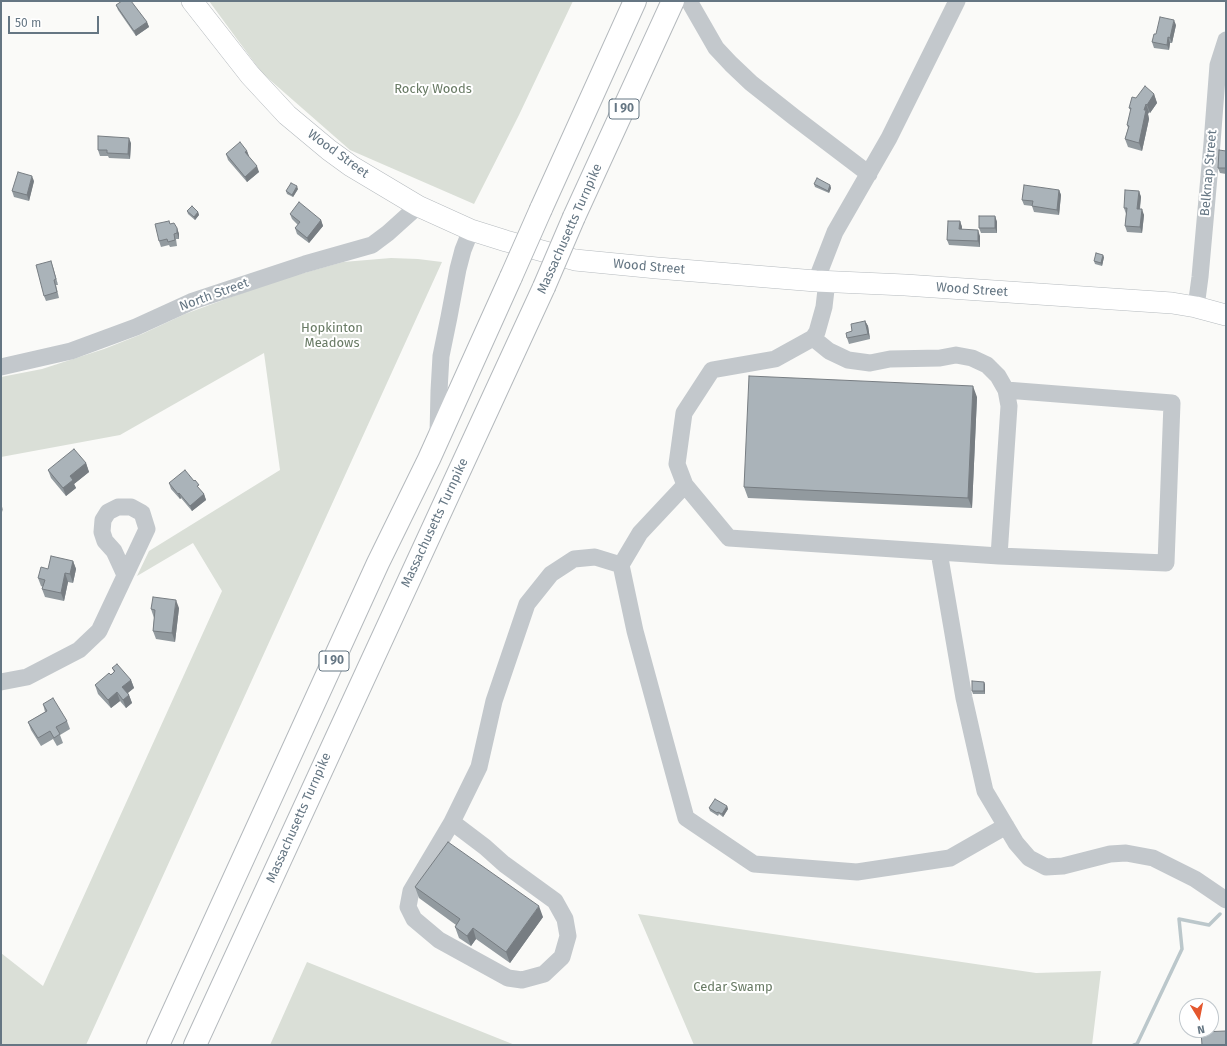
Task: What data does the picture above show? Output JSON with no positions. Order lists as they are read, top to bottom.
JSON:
{
  "streets": {
    "highway": ["I 90", "Massachusetts Turnpike"],
    "main road": ["Wood Street"],
    "street": ["Belknap Street", "North Street"]
  },
  "crossings": [
    ["Wood Street", "Belknap Street"],
    ["Wood Street", "North Street"]
  ],
  "parks": ["Rocky Woods", "Hopkinton Meadows", "Cedar Swamp"],
  "scale_bar": "50 m",
  "north": "bottom"
}
